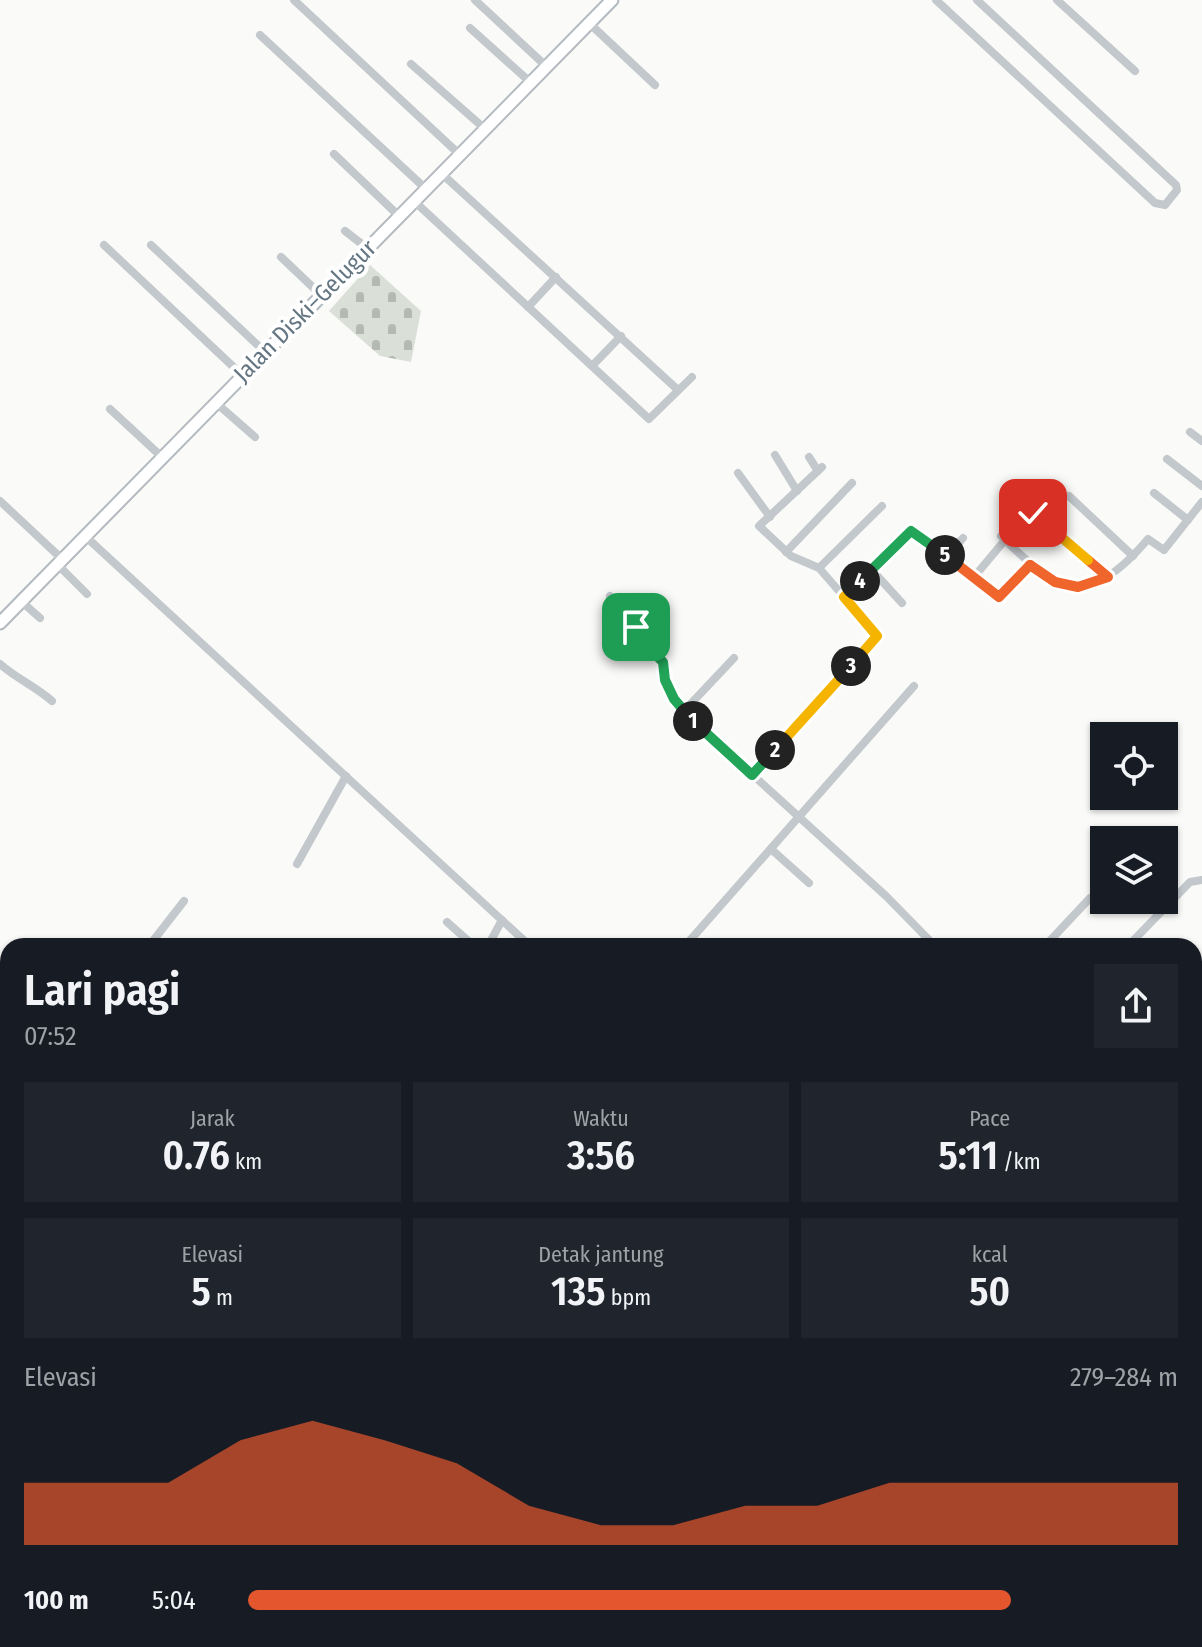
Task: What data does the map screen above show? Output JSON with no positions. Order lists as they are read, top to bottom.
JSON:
{
  "streets": {
    "main road": ["Jalan Diski–Gelugur"]
  },
  "page": {
    "pins": [
      "5",
      "4",
      "3",
      "1",
      "2"
    ],
    "heading": ["Lari pagi", "07:52"],
    "stats": [
      ["Jarak", "0.76 km"],
      ["Waktu", "3:56"],
      ["Pace", "5:11 /km"],
      ["Elevasi", "5 m"],
      ["Detak jantung", "135 bpm"],
      ["kcal", "50"]
    ],
    "chart": ["Elevasi", "279–284 m"],
    "list": [
      {
        "name": "100 m",
        "note": "5:04"
      }
    ]
  }
}
